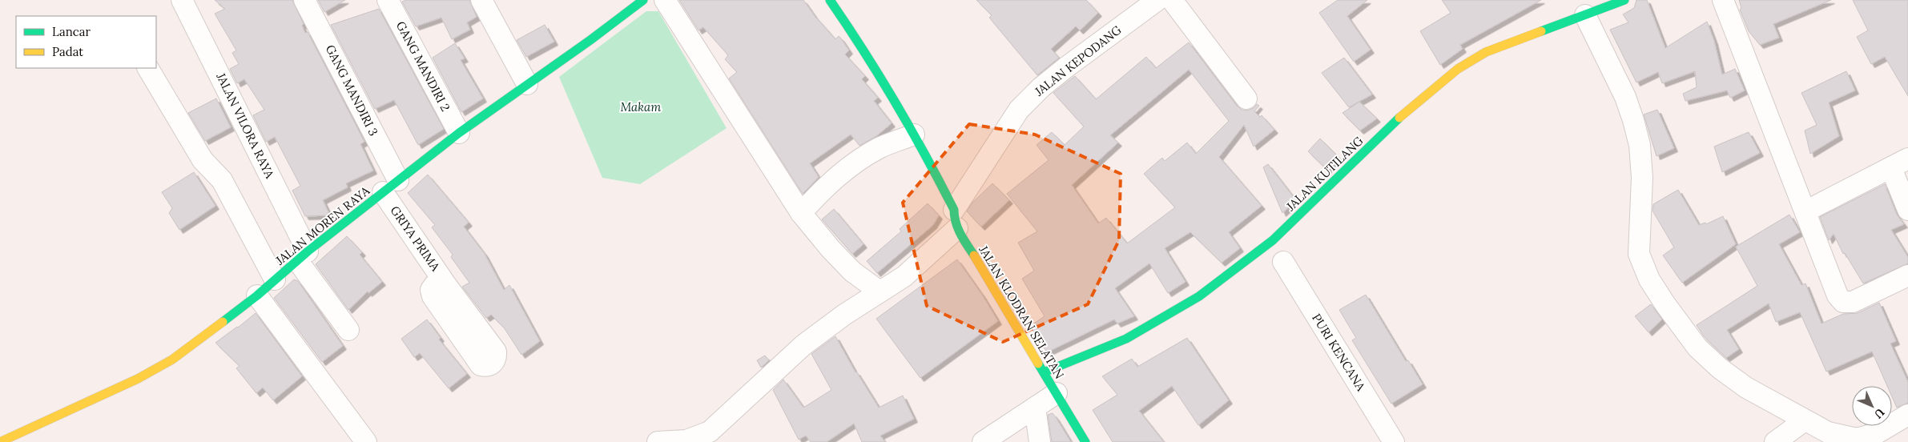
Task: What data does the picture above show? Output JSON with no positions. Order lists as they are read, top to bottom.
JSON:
{
  "streets": {
    "street": [
      "JALAN KEPODANG",
      "GANG MANDIRI 2",
      "GANG MANDIRI 3",
      "JALAN VILORA RAYA",
      "JALAN KUTILANG",
      "JALAN MOREN RAYA",
      "GRIYA PRIMA",
      "JALAN KLODRAN SELATAN",
      "PURI KENCANA"
    ]
  },
  "crossings": [
    ["JALAN KEPODANG", "JALAN KLODRAN SELATAN"],
    ["GANG MANDIRI 2", "JALAN MOREN RAYA"],
    ["GANG MANDIRI 3", "JALAN MOREN RAYA"],
    ["GANG MANDIRI 3", "GRIYA PRIMA"],
    ["JALAN VILORA RAYA", "JALAN MOREN RAYA"],
    ["JALAN KUTILANG", "JALAN KLODRAN SELATAN"],
    ["JALAN MOREN RAYA", "GRIYA PRIMA"]
  ],
  "parks": ["Makam"],
  "legend": ["Lancar", "Padat"],
  "north": "bottom right"
}
